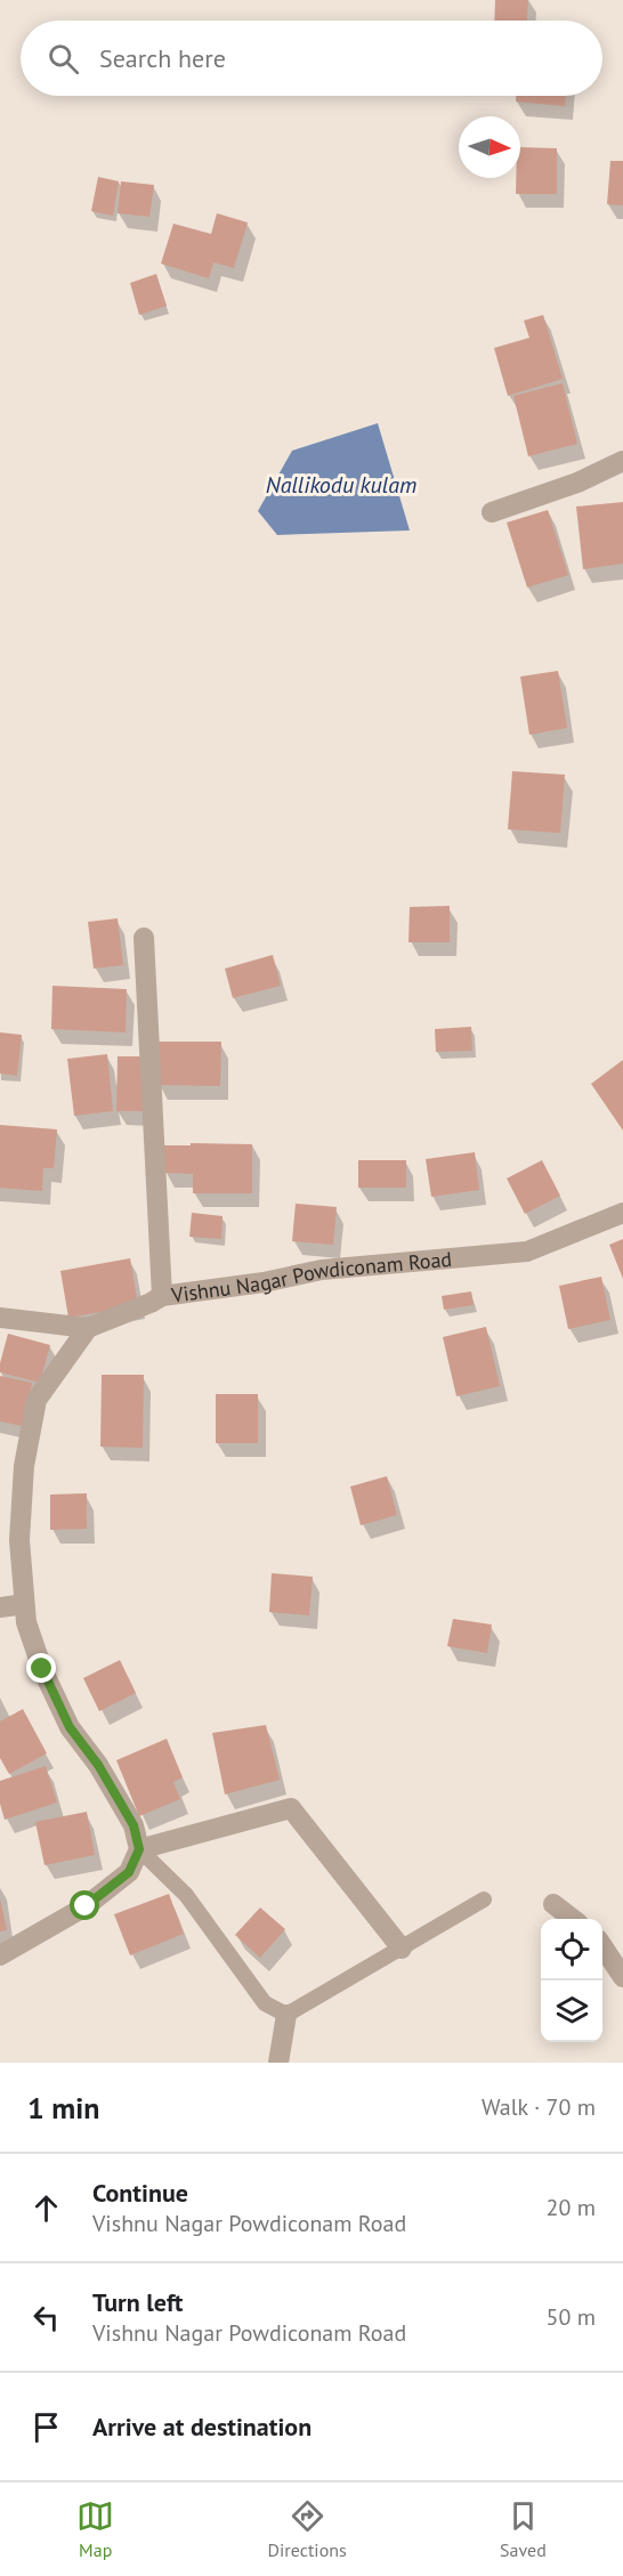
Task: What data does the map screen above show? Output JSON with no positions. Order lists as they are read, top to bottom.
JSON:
{
  "streets": {
    "street": ["Vishnu Nagar Powdiconam Road"]
  },
  "water": ["Nallikodu kulam"],
  "north": "right",
  "page": {
    "search": "Search here",
    "heading": ["1 min", "Walk · 70 m"],
    "list": [
      ["Continue", "Vishnu Nagar Powdiconam Road", "20 m"],
      ["Turn left", "Vishnu Nagar Powdiconam Road", "50 m"],
      "Arrive at destination"
    ],
    "nav": ["Map", "Directions", "Saved"]
  }
}
